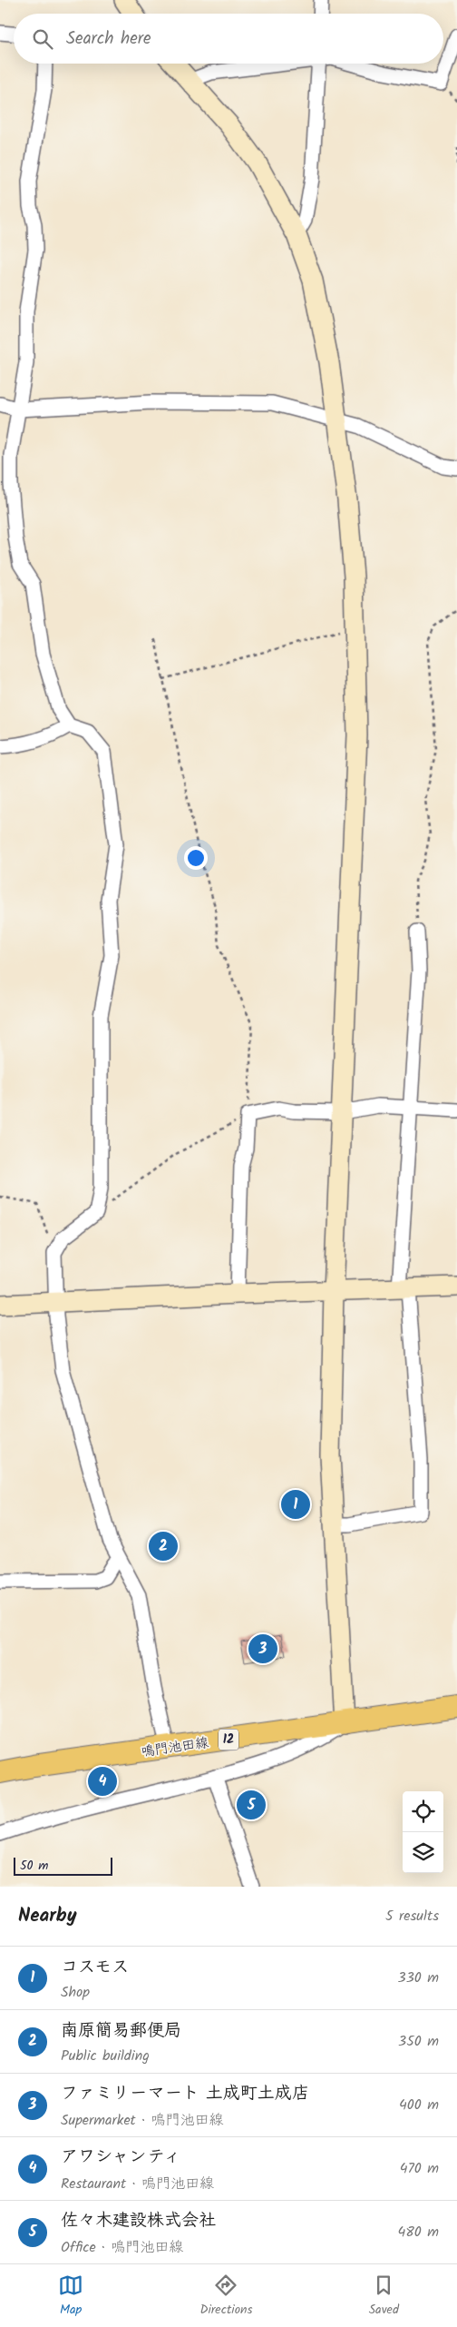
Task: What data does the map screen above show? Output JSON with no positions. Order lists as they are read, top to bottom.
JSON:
{
  "streets": {
    "main road": ["12", "鳴門池田線"]
  },
  "scale_bar": "50 m",
  "page": {
    "search": "Search here",
    "pins": [
      "1",
      "2",
      "3",
      "4",
      "5"
    ],
    "scale": "50 m",
    "heading": ["Nearby", "5 results"],
    "list": [
      {
        "mark": "1",
        "name": "コスモス",
        "note": "Shop",
        "value": "330 m"
      },
      {
        "mark": "2",
        "name": "南原簡易郵便局",
        "note": "Public building",
        "value": "350 m"
      },
      {
        "mark": "3",
        "name": "ファミリーマート 土成町土成店",
        "note": "Supermarket · 鳴門池田線",
        "value": "400 m"
      },
      {
        "mark": "4",
        "name": "アワシャンティ",
        "note": "Restaurant · 鳴門池田線",
        "value": "470 m"
      },
      {
        "mark": "5",
        "name": "佐々木建設株式会社",
        "note": "Office · 鳴門池田線",
        "value": "480 m"
      }
    ],
    "nav": ["Map", "Directions", "Saved"]
  }
}
